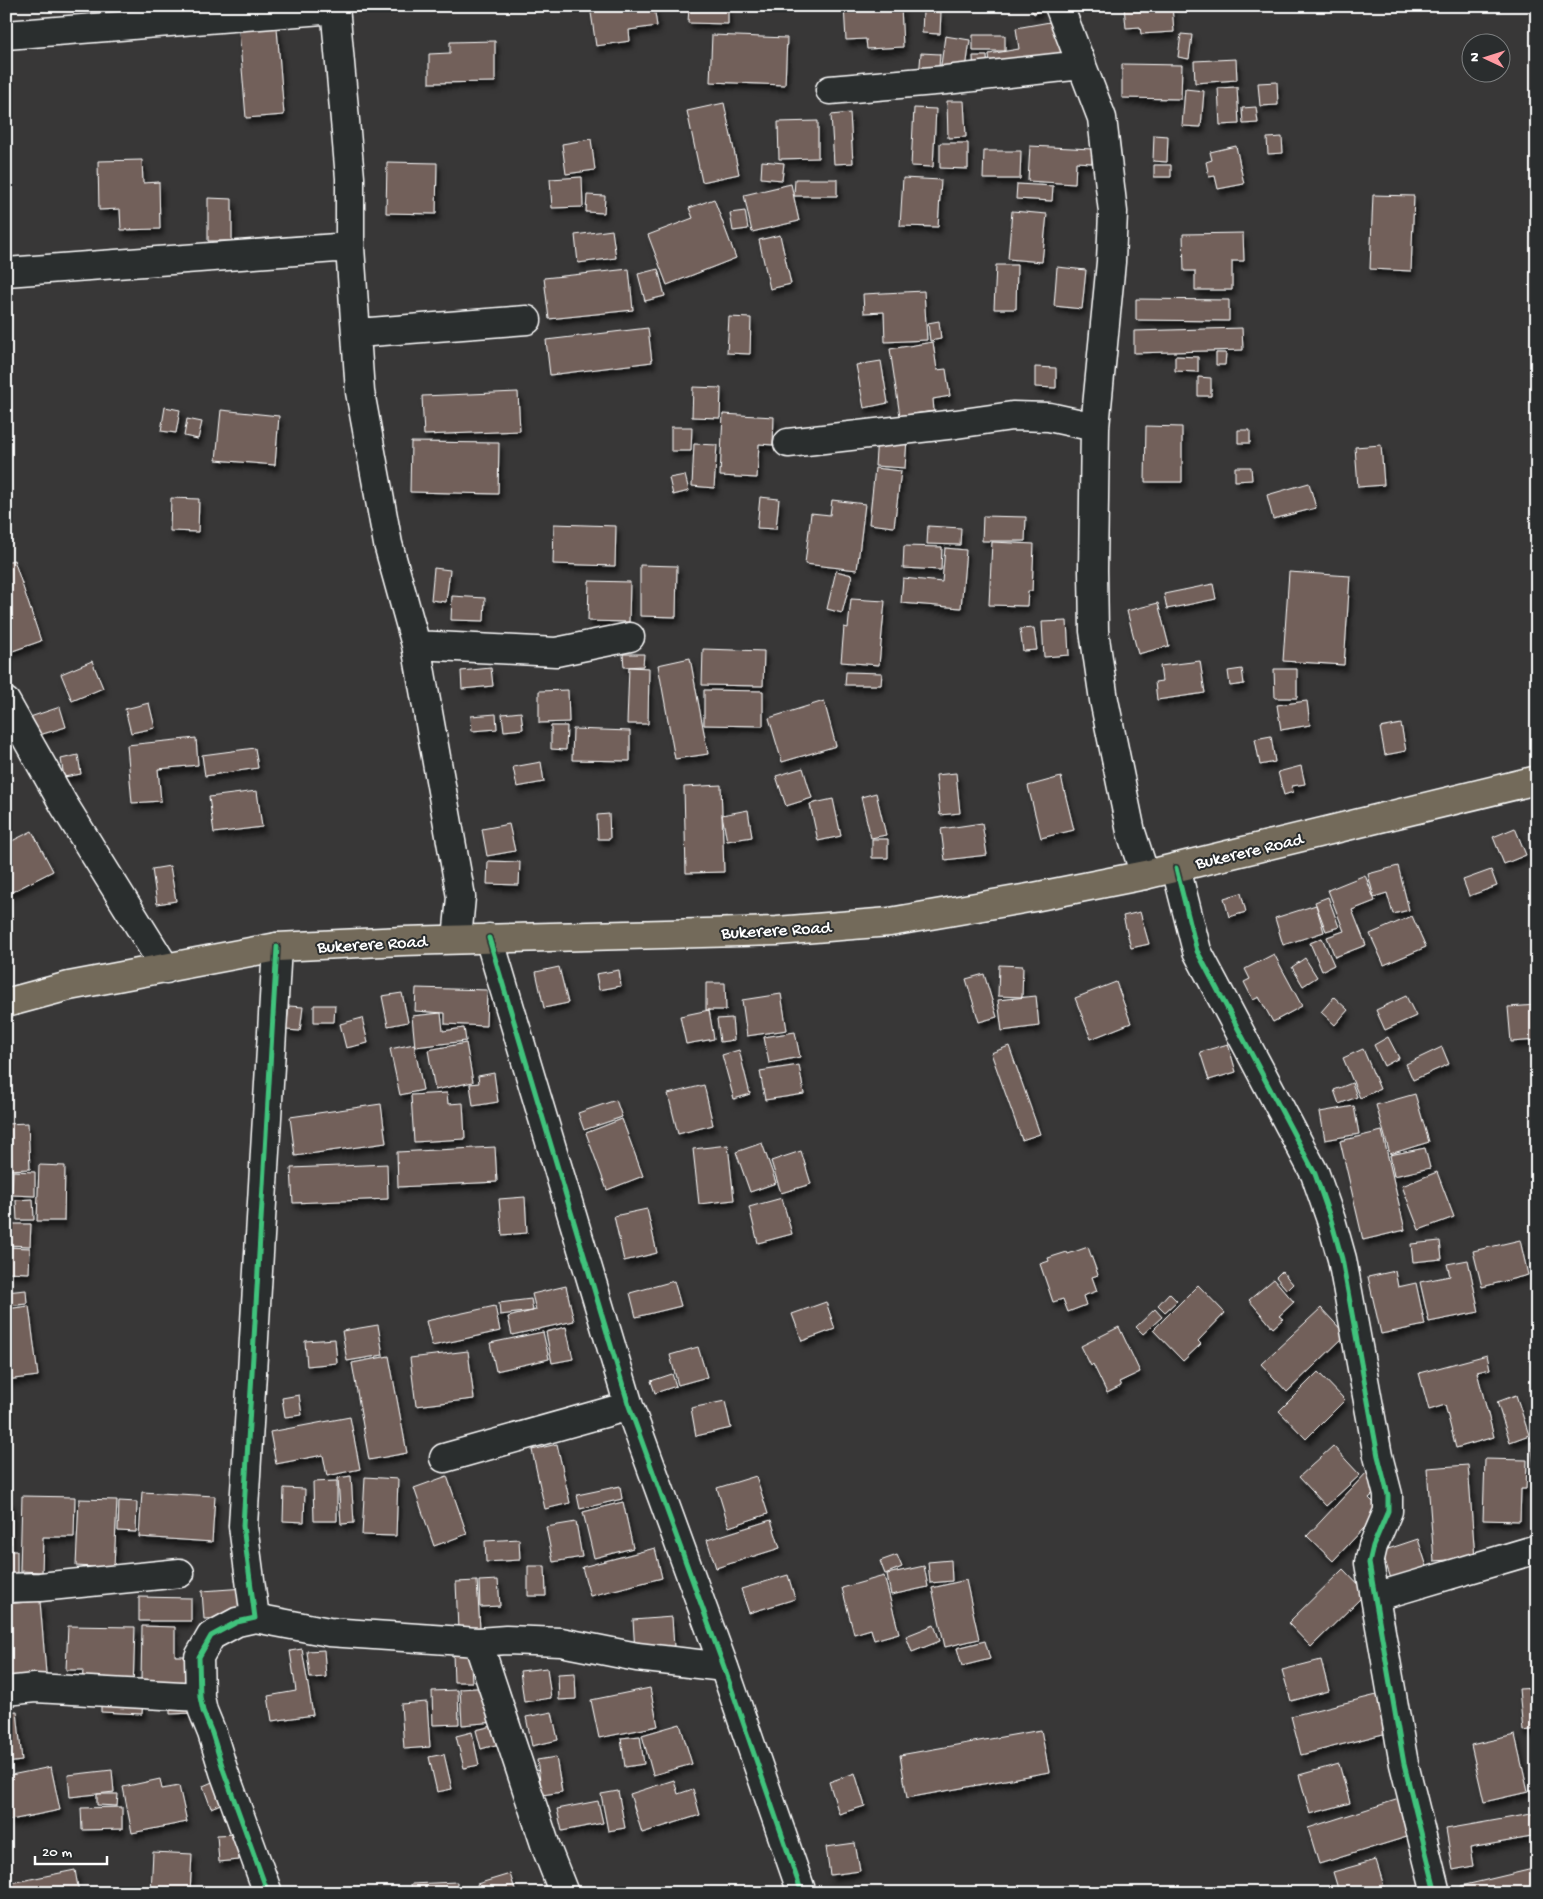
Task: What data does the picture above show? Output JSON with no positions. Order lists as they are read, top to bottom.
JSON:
{
  "streets": {
    "main road": ["Bukerere Road"]
  },
  "scale_bar": "20 m",
  "north": "left"
}
